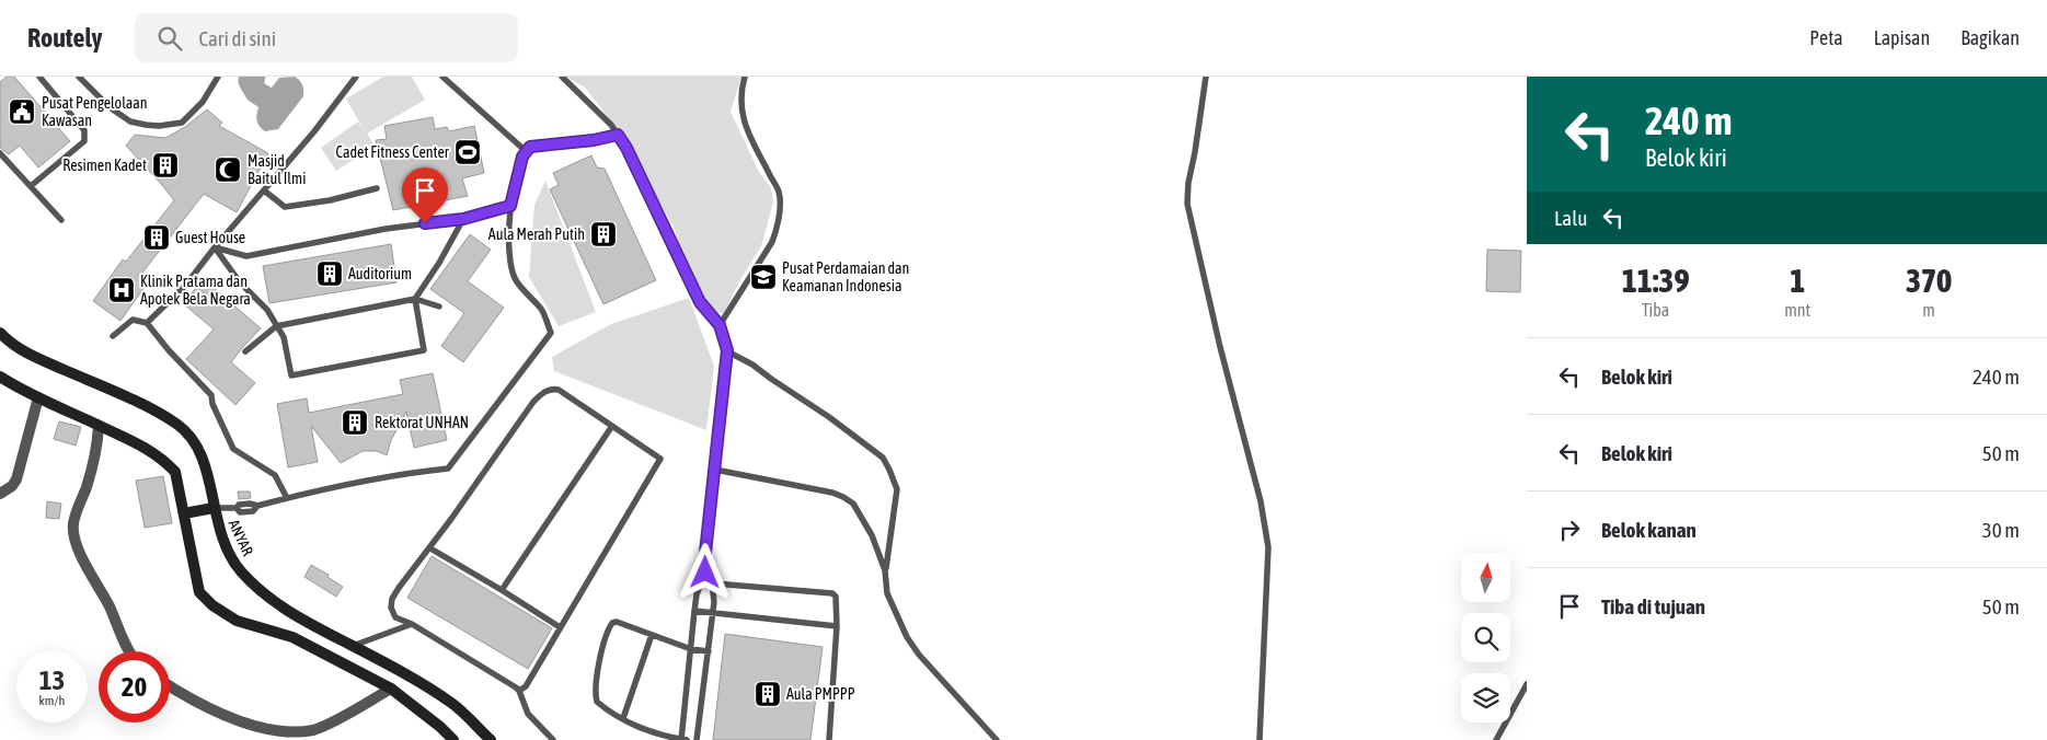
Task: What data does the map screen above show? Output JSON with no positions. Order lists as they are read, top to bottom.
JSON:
{
  "streets": {
    "street": ["ANYAR"]
  },
  "places": {
    "public building": ["Pusat Pengelolaan Kawasan"],
    "sports": ["Cadet Fitness Center"],
    "building": [
      "Resimen Kadet",
      "Aula Merah Putih",
      "Guest House",
      "Auditorium",
      "Rektorat UNHAN",
      "Aula PMPPP"
    ],
    "mosque": ["Masjid Baitul Ilmi"],
    "school or university": ["Pusat Perdamaian dan Keamanan Indonesia"],
    "hospital": ["Klinik Pratama dan Apotek Bela Negara"]
  },
  "north": "top",
  "page": {
    "header": "Routely",
    "search": "Cari di sini",
    "nav": ["Peta", "Lapisan", "Bagikan"],
    "turn": ["240 m", "Belok kiri"],
    "then": "Lalu",
    "eta": [
      "11:39",
      "Tiba",
      "1",
      "mnt",
      "370",
      "m"
    ],
    "list": [
      {
        "name": "Belok kiri",
        "value": "240 m"
      },
      {
        "name": "Belok kiri",
        "value": "50 m"
      },
      {
        "name": "Belok kanan",
        "value": "30 m"
      },
      {
        "name": "Tiba di tujuan",
        "value": "50 m"
      }
    ],
    "speed": "13 km/h",
    "limit": "20"
  }
}
